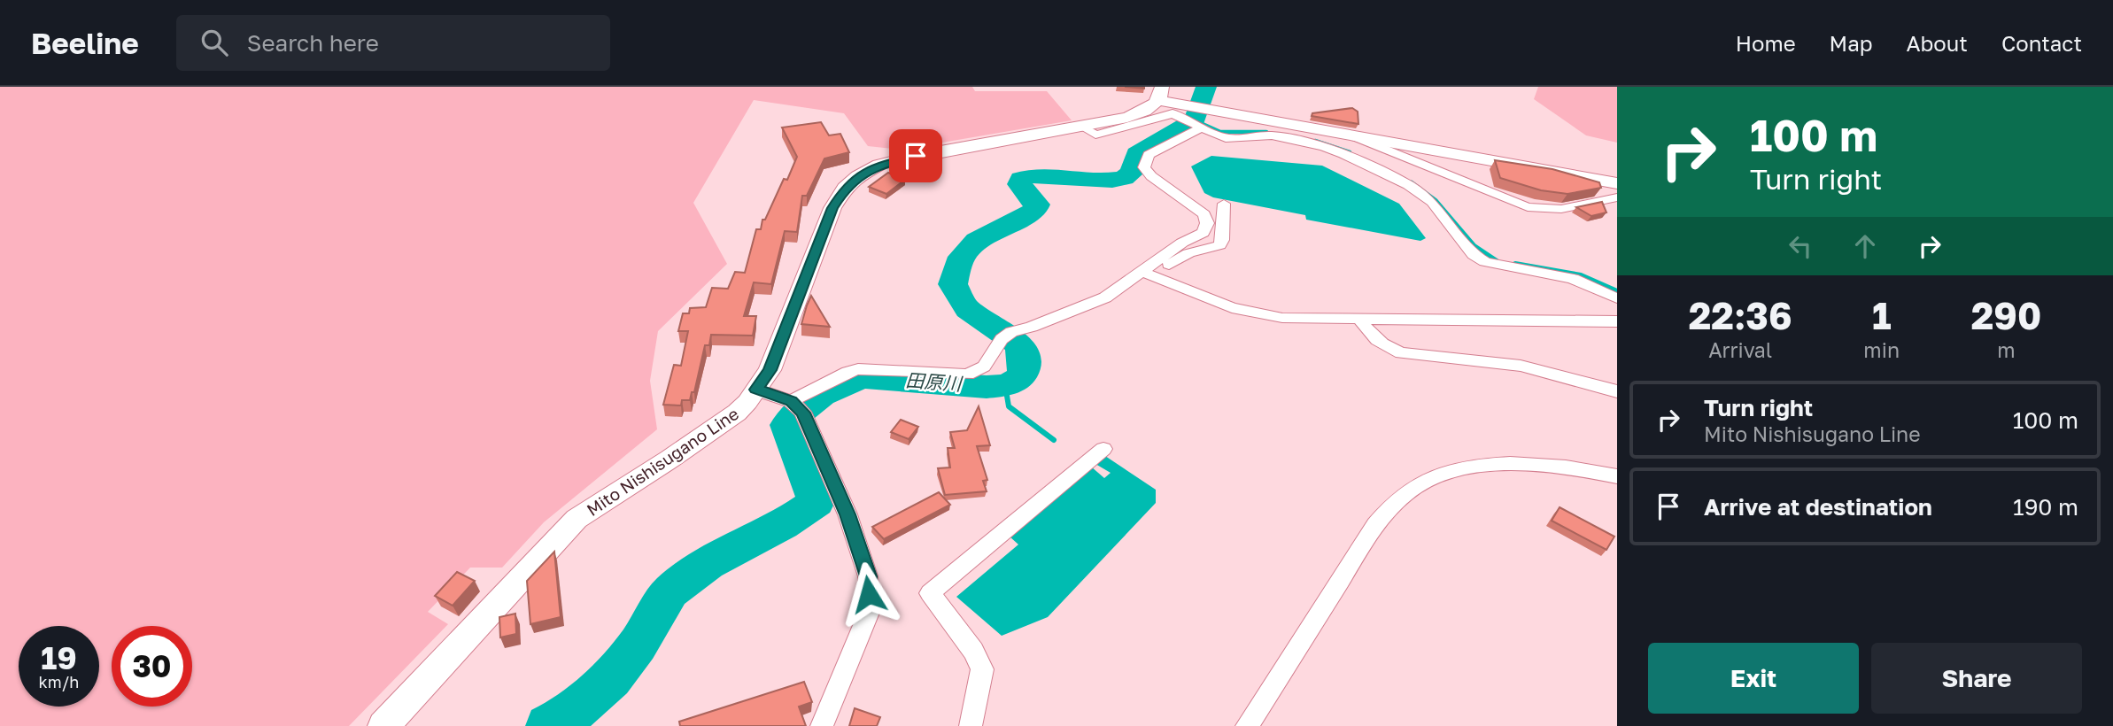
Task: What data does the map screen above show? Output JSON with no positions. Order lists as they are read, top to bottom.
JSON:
{
  "streets": {
    "main road": ["Mito Nishisugano Line"]
  },
  "water": ["田原川"],
  "page": {
    "header": "Beeline",
    "search": "Search here",
    "nav": [
      "Home",
      "Map",
      "About",
      "Contact"
    ],
    "turn": ["100 m", "Turn right"],
    "eta": [
      "22:36",
      "Arrival",
      "1",
      "min",
      "290",
      "m"
    ],
    "list": [
      {
        "name": "Turn right",
        "note": "Mito Nishisugano Line",
        "value": "100 m"
      },
      {
        "name": "Arrive at destination",
        "value": "190 m"
      }
    ],
    "speed": "19 km/h",
    "limit": "30",
    "buttons": ["Exit", "Share"]
  }
}
